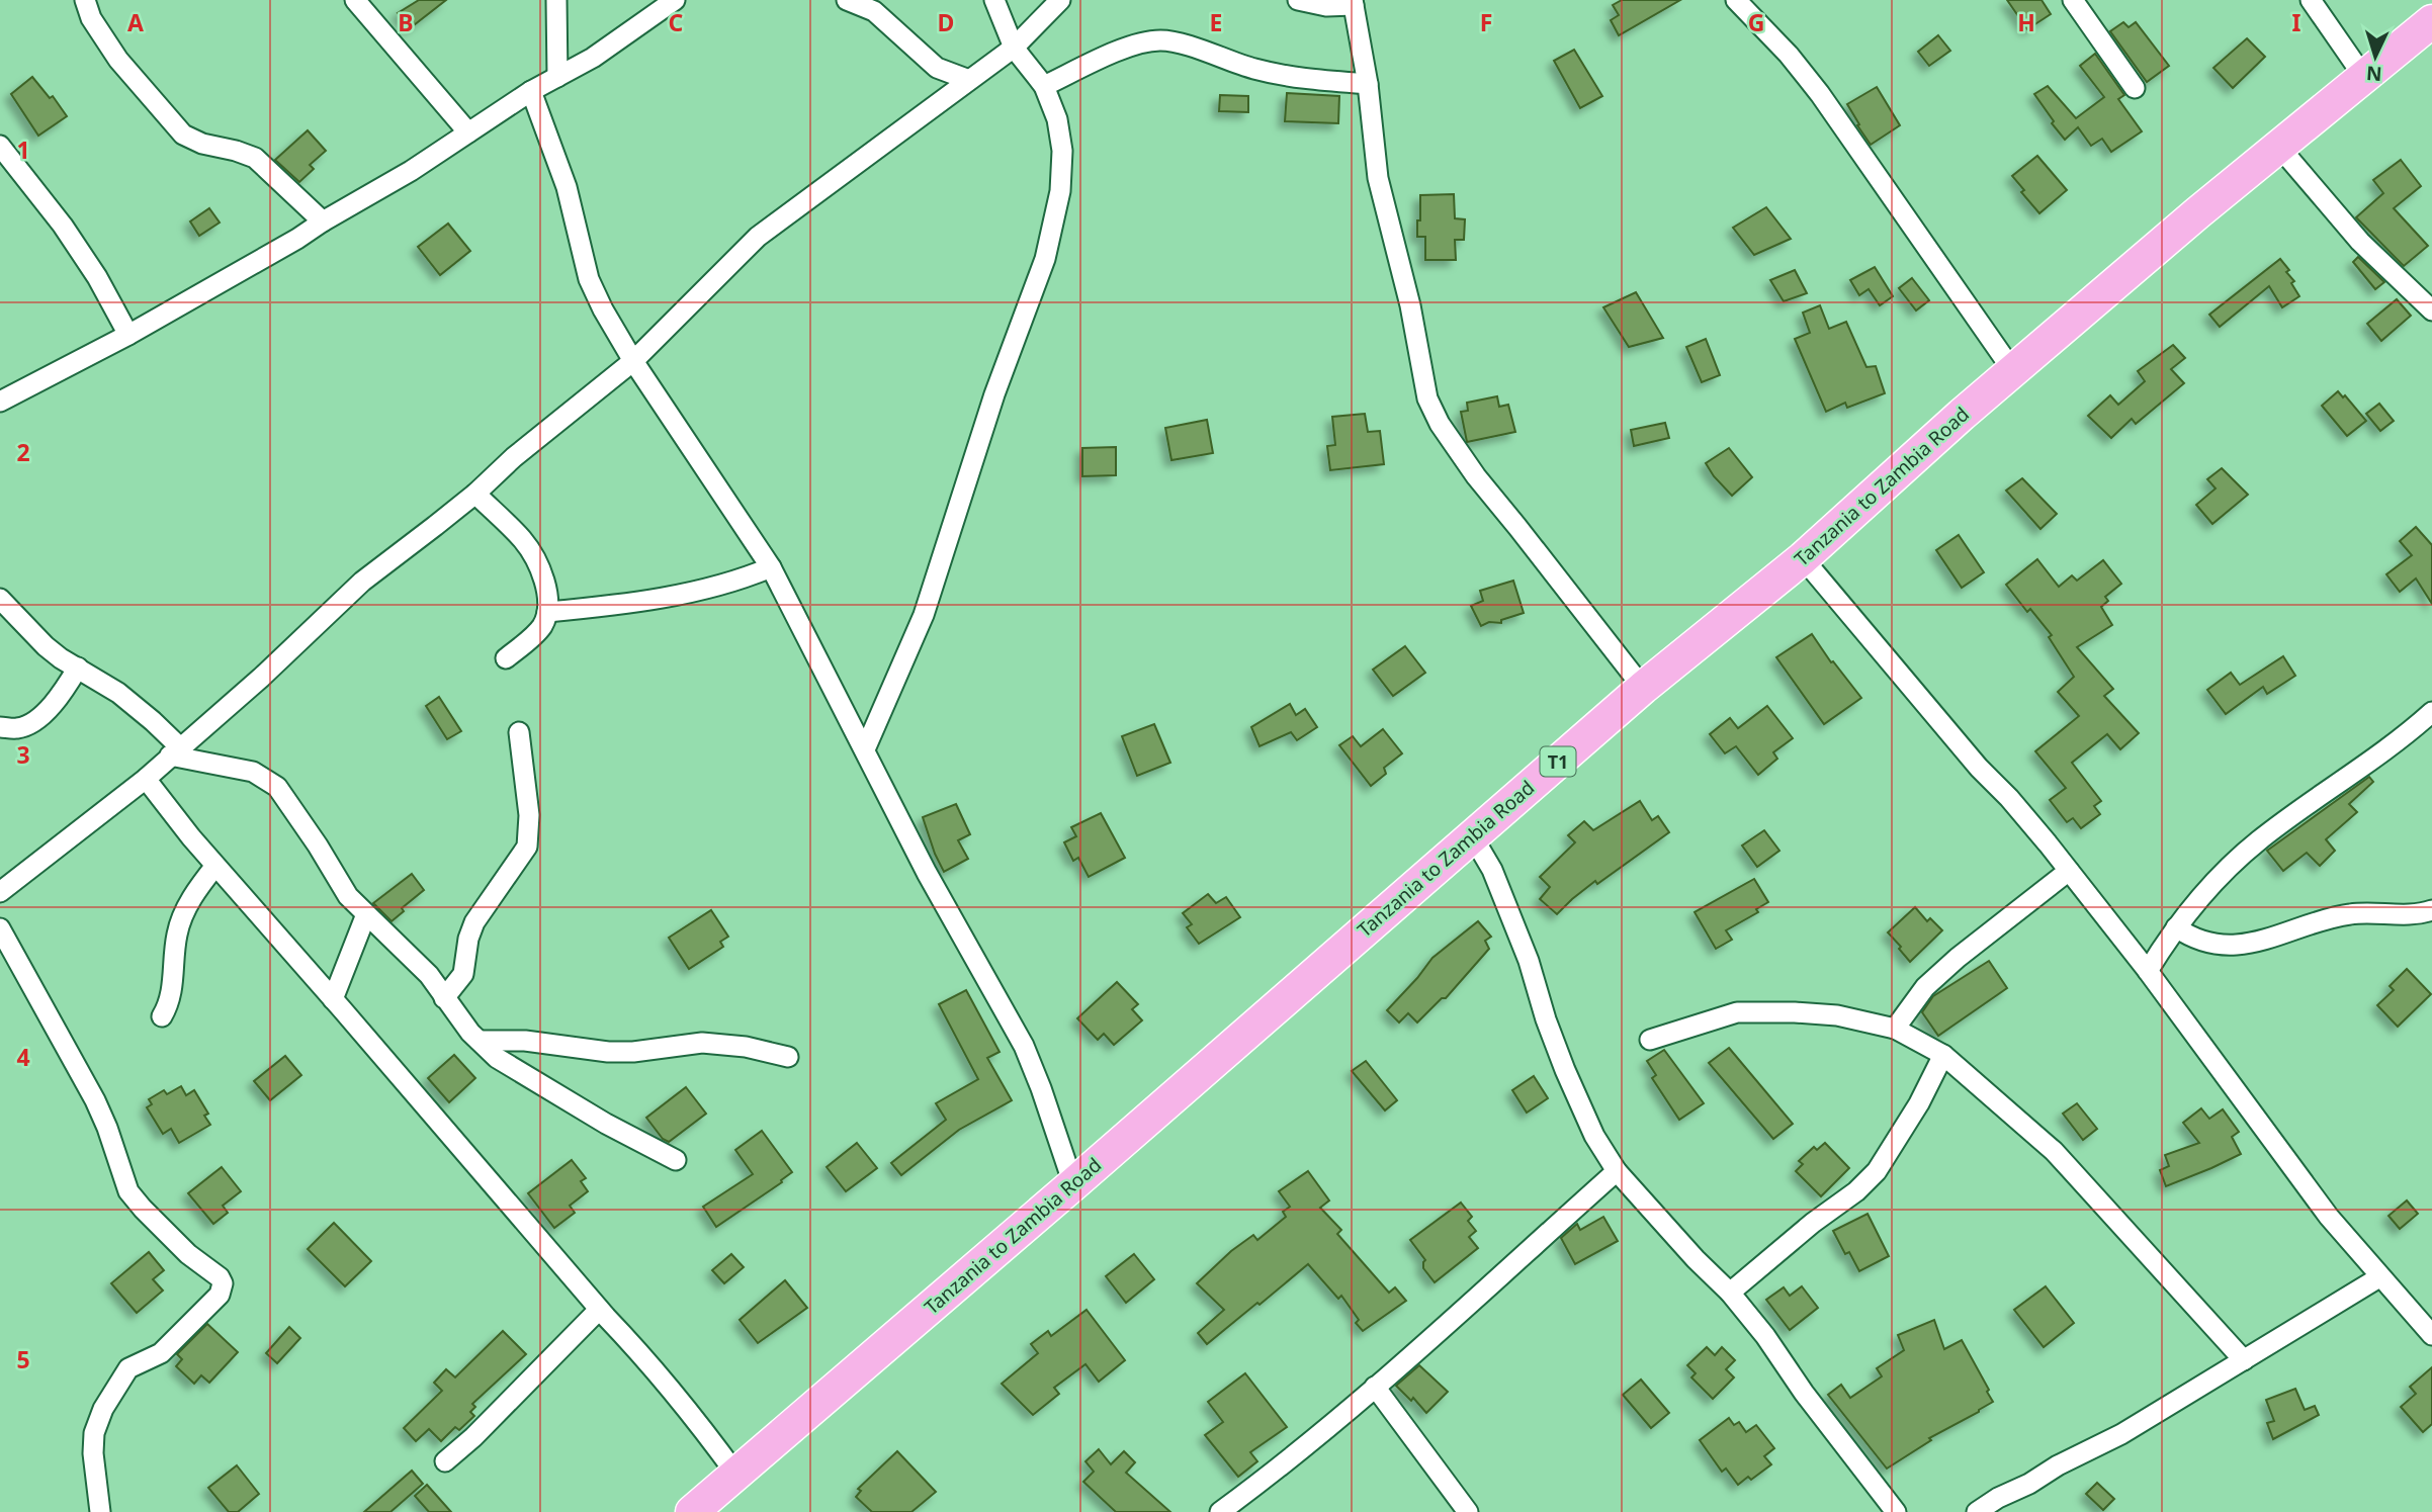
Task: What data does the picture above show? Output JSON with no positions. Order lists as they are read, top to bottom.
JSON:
{
  "streets": {
    "highway": ["Tanzania to Zambia Road", "T1"]
  },
  "north": "bottom",
  "grid": {
    "columns": [
      "A",
      "B",
      "C",
      "D",
      "E",
      "F",
      "G",
      "H",
      "I"
    ],
    "rows": [
      "1",
      "2",
      "3",
      "4",
      "5"
    ]
  }
}
